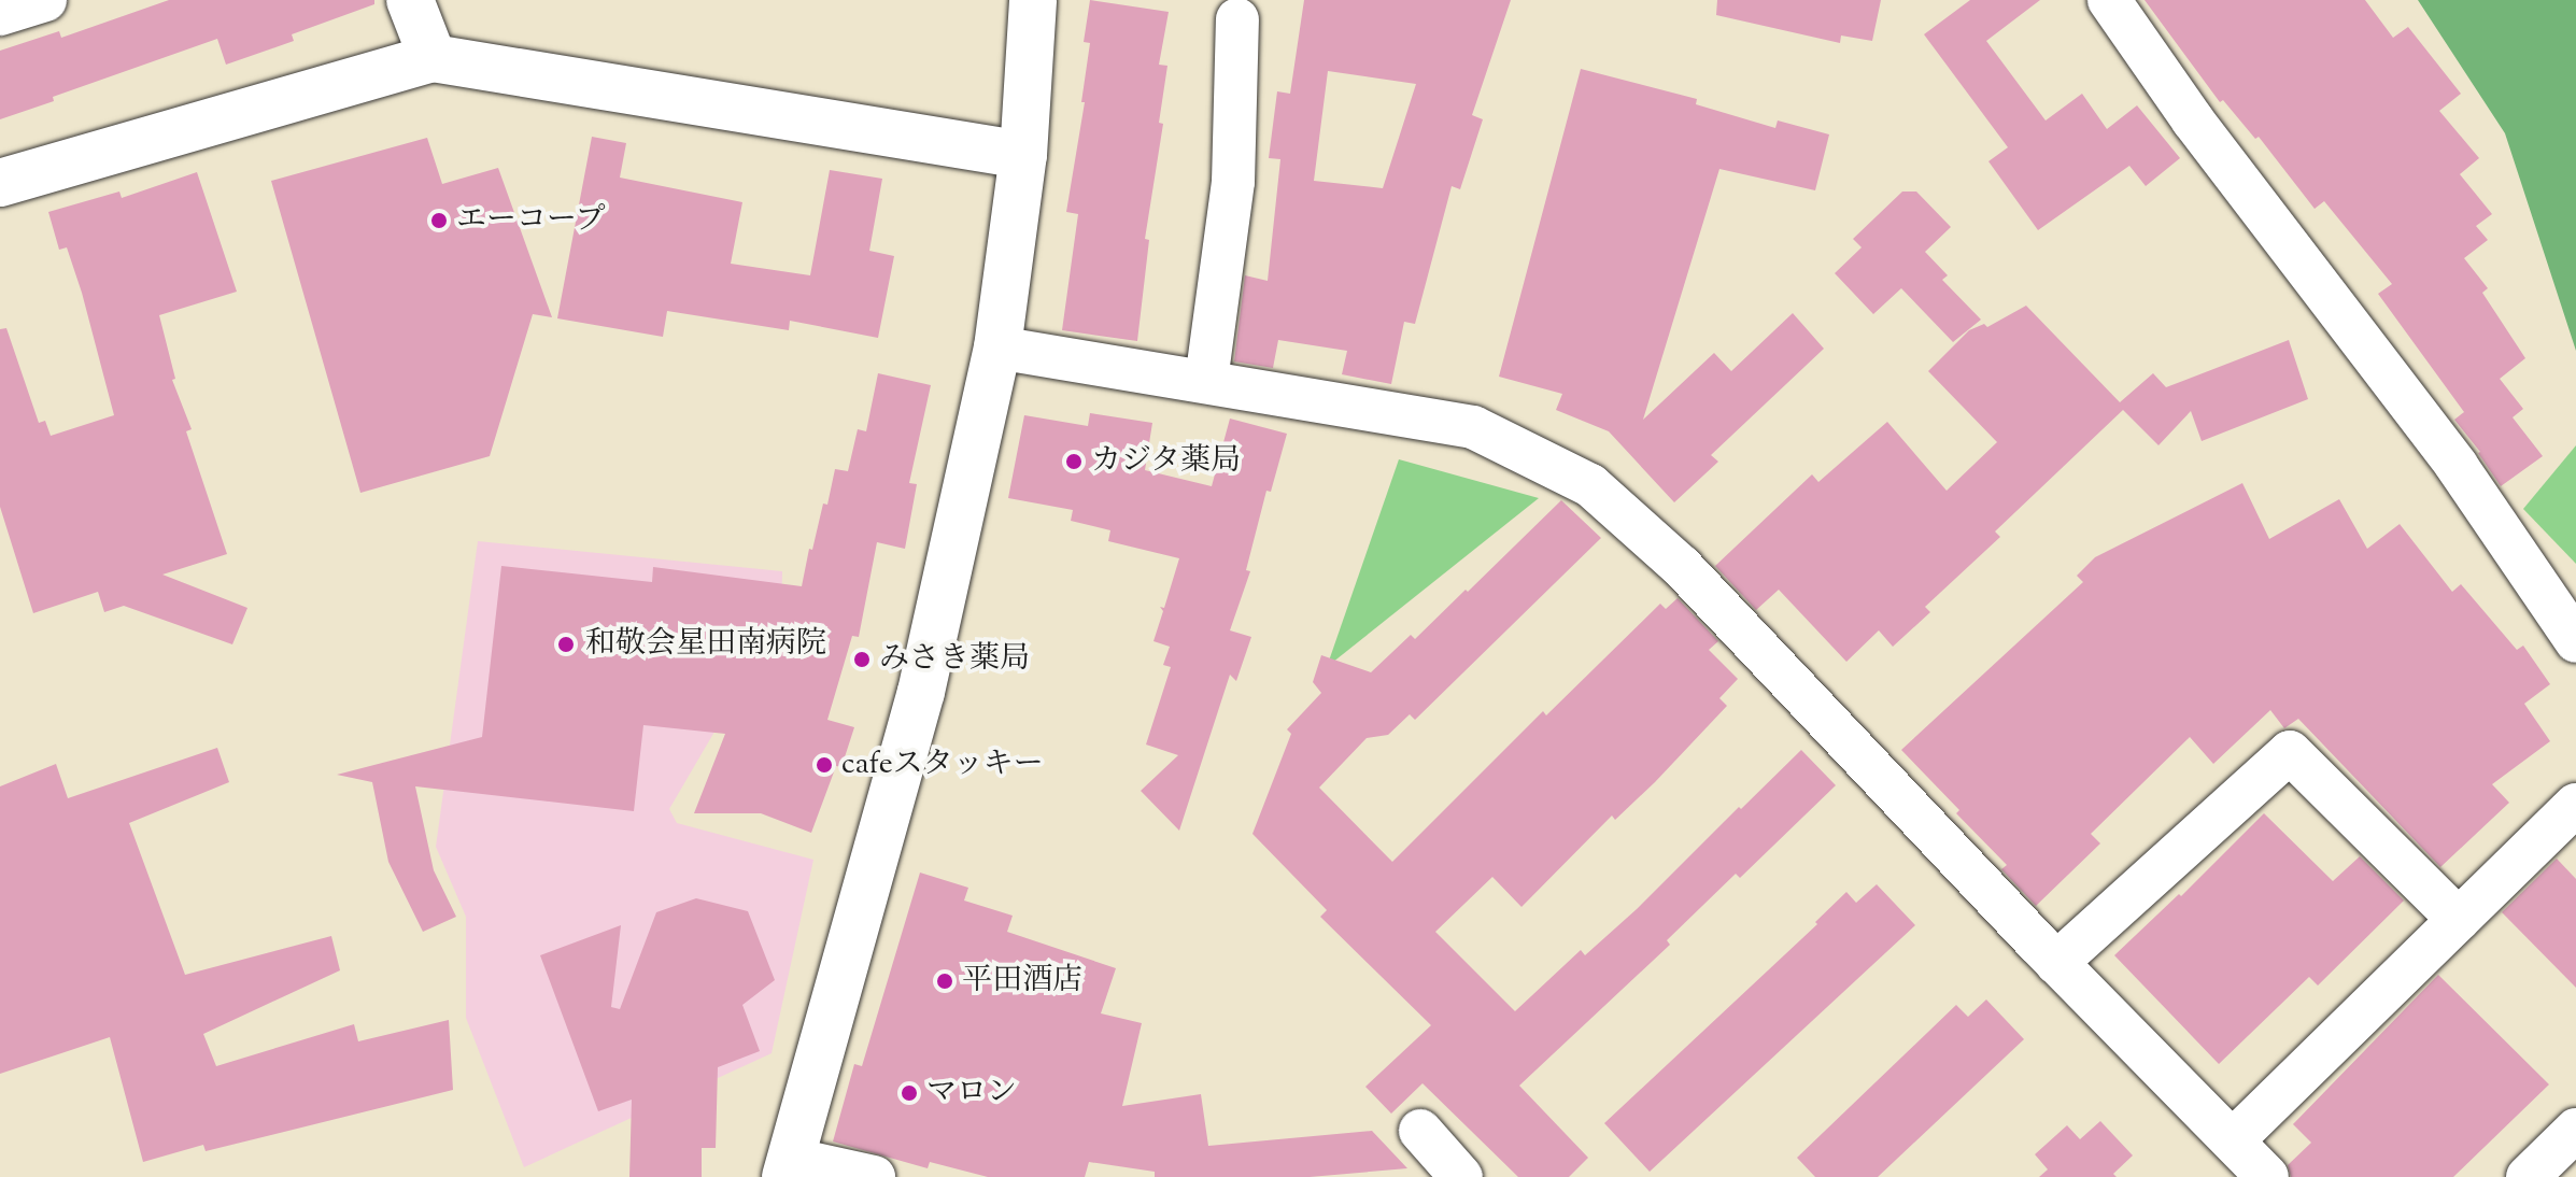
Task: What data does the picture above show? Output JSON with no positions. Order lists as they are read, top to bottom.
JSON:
{
  "places": [
    "エーコープ",
    "カジタ薬局",
    "和敬会星田南病院",
    "みさき薬局",
    "cafeスタッキー",
    "平田酒店",
    "マロン"
  ]
}
